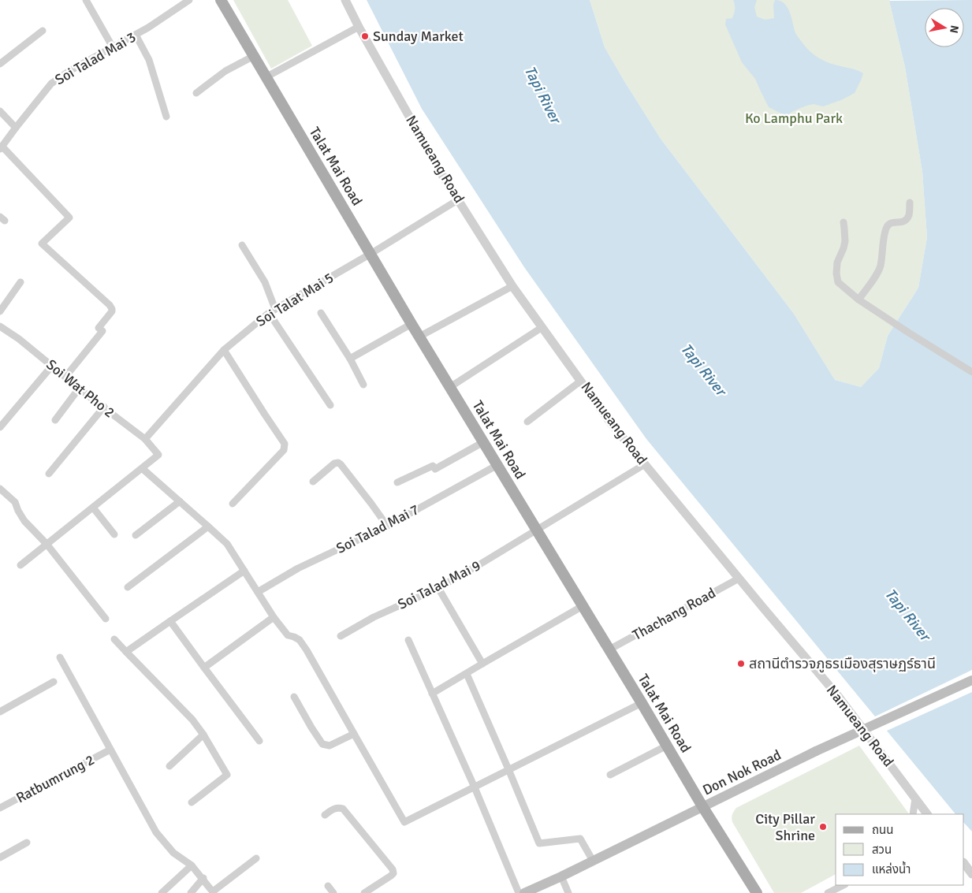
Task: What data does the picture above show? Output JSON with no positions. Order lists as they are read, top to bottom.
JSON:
{
  "streets": {
    "main road": ["Talat Mai Road", "Don Nok Road"],
    "street": [
      "Soi Talad Mai 3",
      "Namueang Road",
      "Soi Talat Mai 5",
      "Soi Wat Pho 2",
      "Soi Talad Mai 7",
      "Soi Talad Mai 9",
      "Thachang Road",
      "Ratbumrung 2"
    ]
  },
  "crossings": [
    ["Namueang Road", "Soi Talat Mai 5"],
    ["Namueang Road", "Soi Talad Mai 9"],
    ["Namueang Road", "Thachang Road"],
    ["Talat Mai Road", "Soi Talat Mai 5"],
    ["Talat Mai Road", "Soi Talad Mai 7"],
    ["Talat Mai Road", "Soi Talad Mai 9"],
    ["Talat Mai Road", "Thachang Road"],
    ["Talat Mai Road", "Don Nok Road"],
    ["Soi Talat Mai 5", "Soi Wat Pho 2"]
  ],
  "water": ["Tapi River"],
  "parks": ["Ko Lamphu Park"],
  "places": ["Sunday Market", "สถานีตำรวจภูธรเมืองสุราษฏร์ธานี", "City Pillar Shrine"],
  "legend": ["ถนน", "สวน", "แหล่งน้ำ"],
  "north": "right"
}
